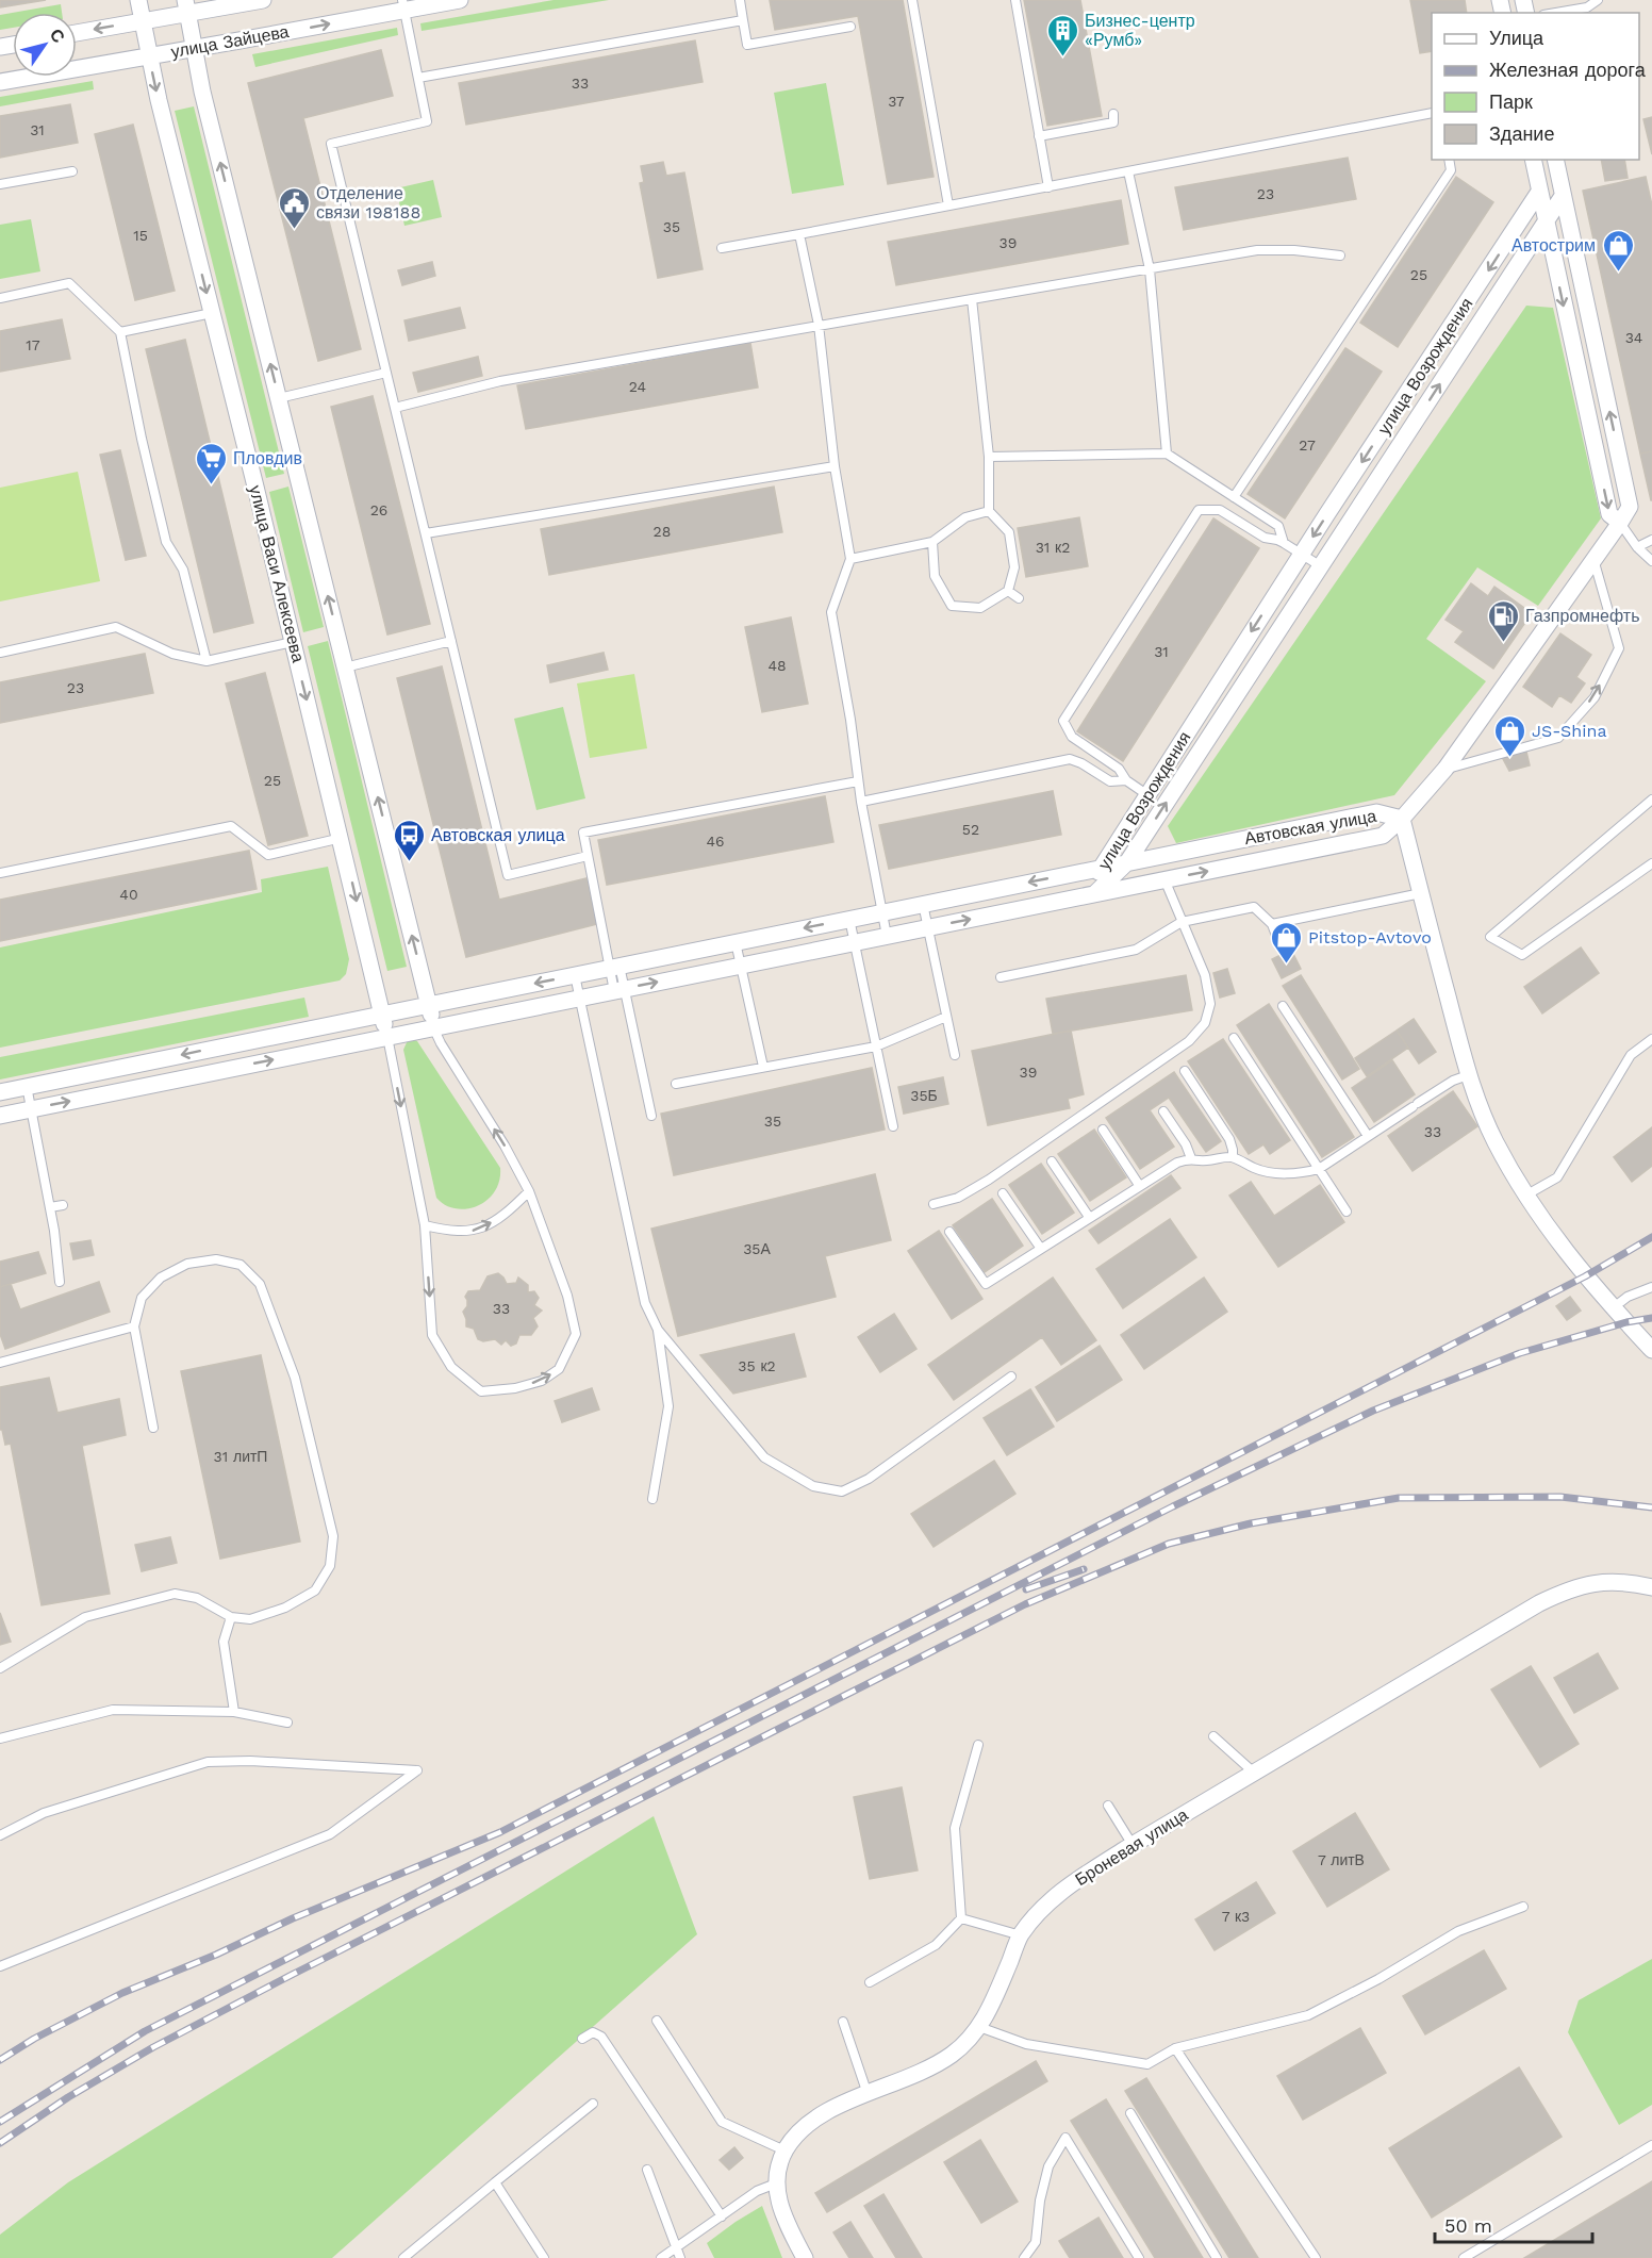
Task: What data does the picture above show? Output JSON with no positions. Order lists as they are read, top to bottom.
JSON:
{
  "streets": {
    "street": [
      "улица Зайцева",
      "улица Возрождения",
      "улица Васи Алексеева",
      "Автовская улица",
      "Броневая улица"
    ]
  },
  "crossings": [
    ["улица Зайцева", "улица Васи Алексеева"],
    ["улица Возрождения", "Автовская улица"],
    ["улица Васи Алексеева", "Автовская улица"]
  ],
  "places": {
    "building": ["Бизнес-центр «Румб»"],
    "public building": ["Отделение связи 198188"],
    "shop": ["Автострим", "JS-Shina", "Pitstop-Avtovo"],
    "supermarket": ["Пловдив"],
    "fuel station": ["Газпромнефть"],
    "bus stop": ["Автовская улица"]
  },
  "house_numbers": [
    "33",
    "37",
    "31",
    "23",
    "35",
    "15",
    "39",
    "25",
    "34",
    "17",
    "24",
    "27",
    "26",
    "28",
    "31 к2",
    "31",
    "48",
    "23",
    "25",
    "52",
    "46",
    "40",
    "39",
    "35Б",
    "35",
    "33",
    "35А",
    "33",
    "35 к2",
    "31 литП",
    "7 литВ",
    "7 к3"
  ],
  "legend": [
    "Улица",
    "Железная дорога",
    "Парк",
    "Здание"
  ],
  "scale_bar": "50 m",
  "north": "top right"
}
